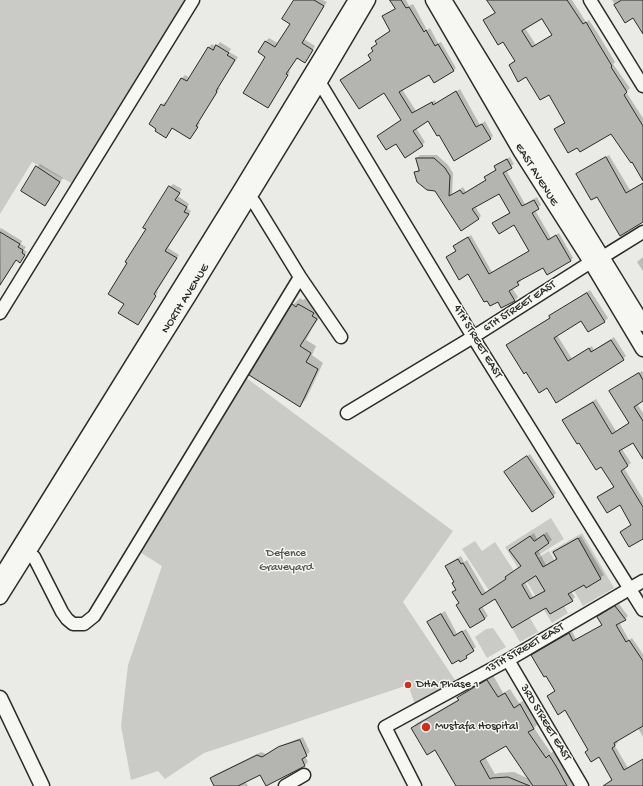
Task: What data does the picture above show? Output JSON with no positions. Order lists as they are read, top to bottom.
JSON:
{
  "streets": {
    "street": [
      "EAST AVENUE",
      "NORTH AVENUE",
      "6TH STREET EAST",
      "4TH STREET EAST",
      "13TH STREET EAST",
      "3RD STREET EAST"
    ]
  },
  "crossings": [
    ["EAST AVENUE", "6TH STREET EAST"],
    ["NORTH AVENUE", "4TH STREET EAST"],
    ["6TH STREET EAST", "4TH STREET EAST"],
    ["4TH STREET EAST", "13TH STREET EAST"],
    ["13TH STREET EAST", "3RD STREET EAST"]
  ],
  "parks": ["Defence Graveyard"],
  "places": ["DHA Phase 1", "Mustafa Hospital"]
}
